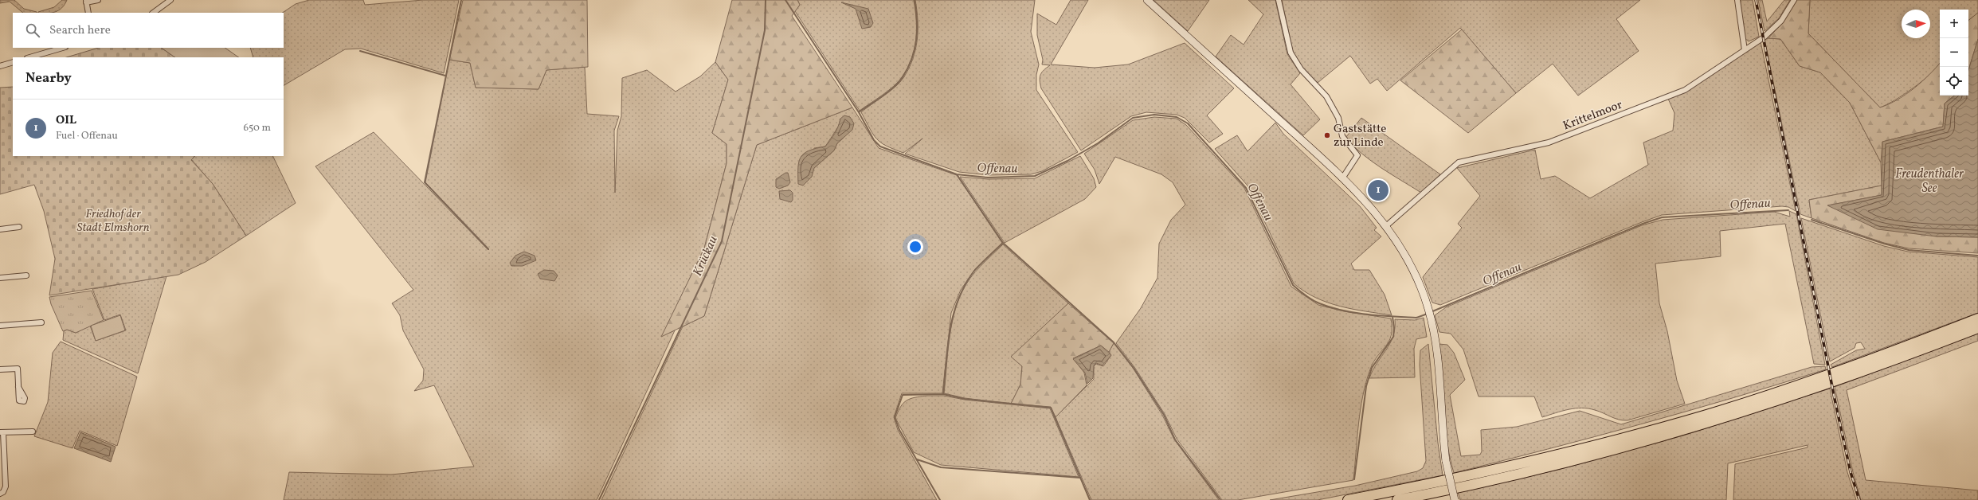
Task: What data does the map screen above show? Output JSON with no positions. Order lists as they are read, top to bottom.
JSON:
{
  "streets": {
    "street": ["Krittelmoor"]
  },
  "water": ["Offenau", "Freudenthaler See", "Krückau"],
  "parks": ["Friedhof der Stadt Elmshorn"],
  "places": ["Gaststätte zur Linde"],
  "north": "right",
  "page": {
    "map_buttons": ["+", "−"],
    "search": "Search here",
    "heading": "Nearby",
    "list": [
      {
        "mark": "1",
        "name": "OIL",
        "note": "Fuel · Offenau",
        "value": "650 m"
      }
    ],
    "pins": "1"
  }
}
